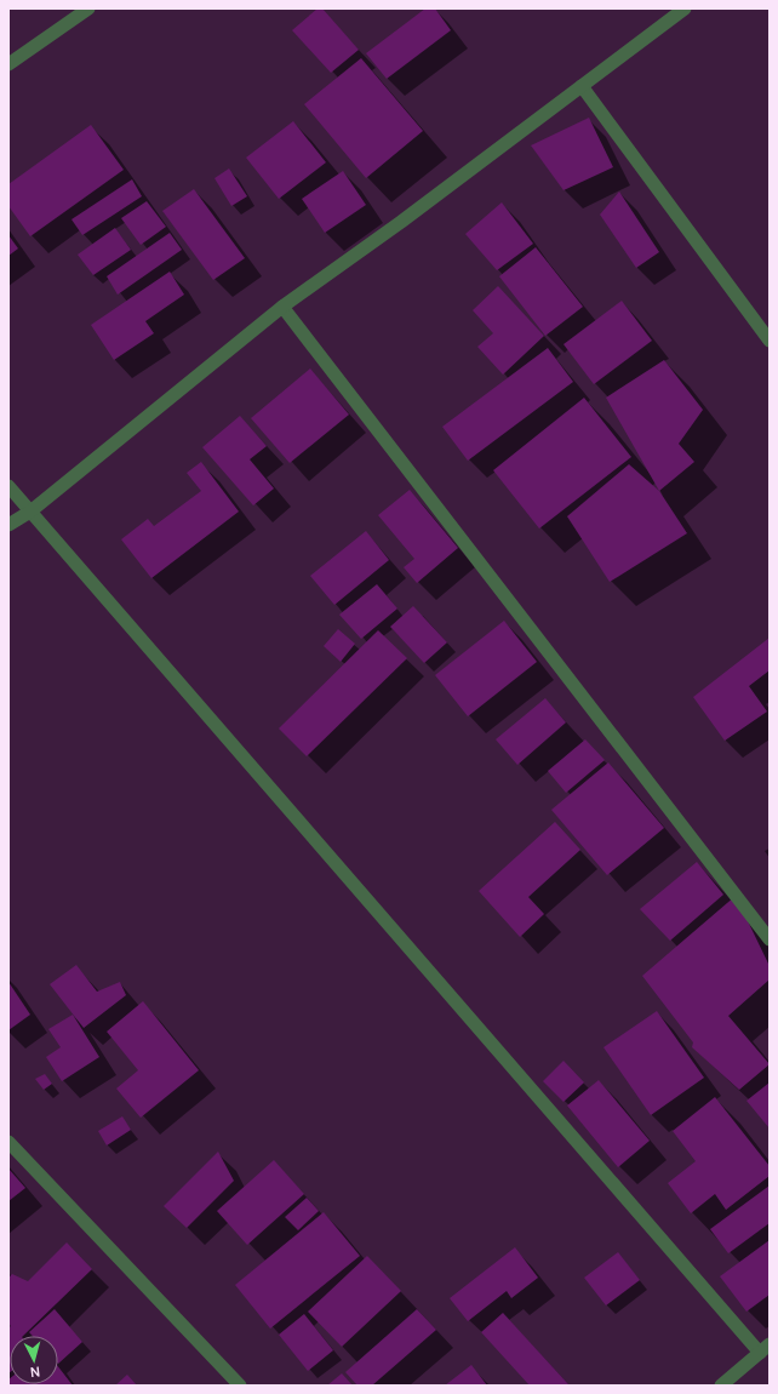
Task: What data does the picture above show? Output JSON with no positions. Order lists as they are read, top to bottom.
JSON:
{
  "north": "bottom"
}
